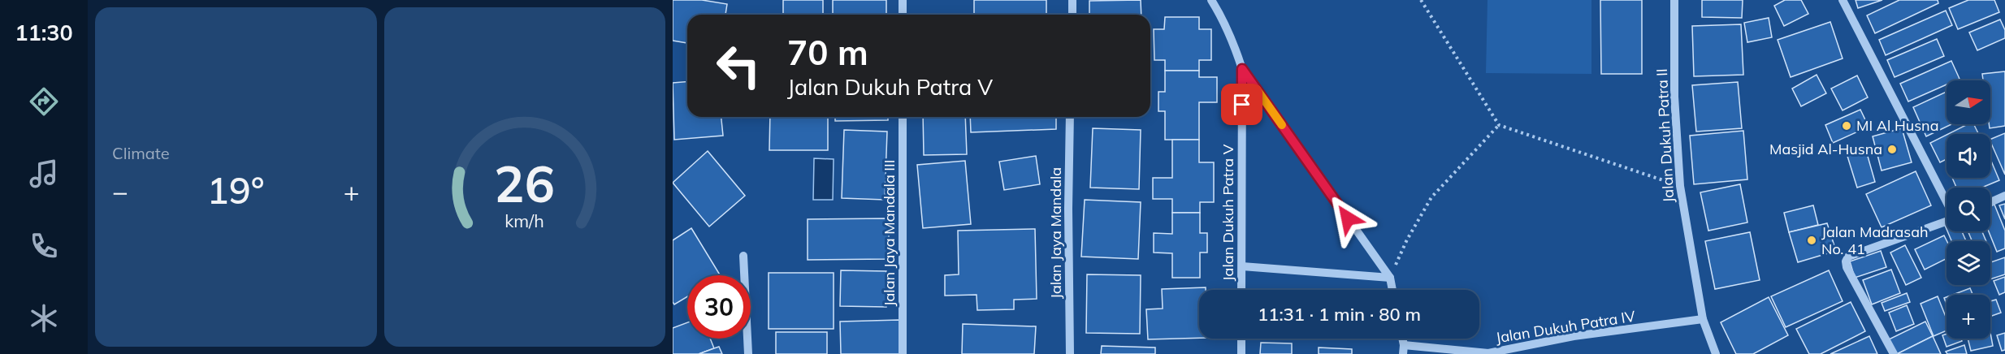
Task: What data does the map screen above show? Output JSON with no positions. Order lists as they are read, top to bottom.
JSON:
{
  "streets": {
    "street": [
      "Jalan Dukuh Patra II",
      "Jalan Dukuh Patra V",
      "Jalan Jaya Mandala III",
      "Jalan Jaya Mandala",
      "Jalan Dukuh Patra IV"
    ]
  },
  "crossings": [
    ["Jalan Dukuh Patra II", "Jalan Dukuh Patra IV"]
  ],
  "places": ["MI Al Husna", "Masjid Al-Husna", "Jalan Madrasah No. 41"],
  "north": "right",
  "page": {
    "tabs": "11:30",
    "tile": "Climate",
    "turn": ["70 m", "Jalan Dukuh Patra V"],
    "map_buttons": "+",
    "heat": ["−", "19°", "+"],
    "limit": "30",
    "trip": "11:31 · 1 min · 80 m",
    "gauge": ["26", "km/h"]
  }
}
